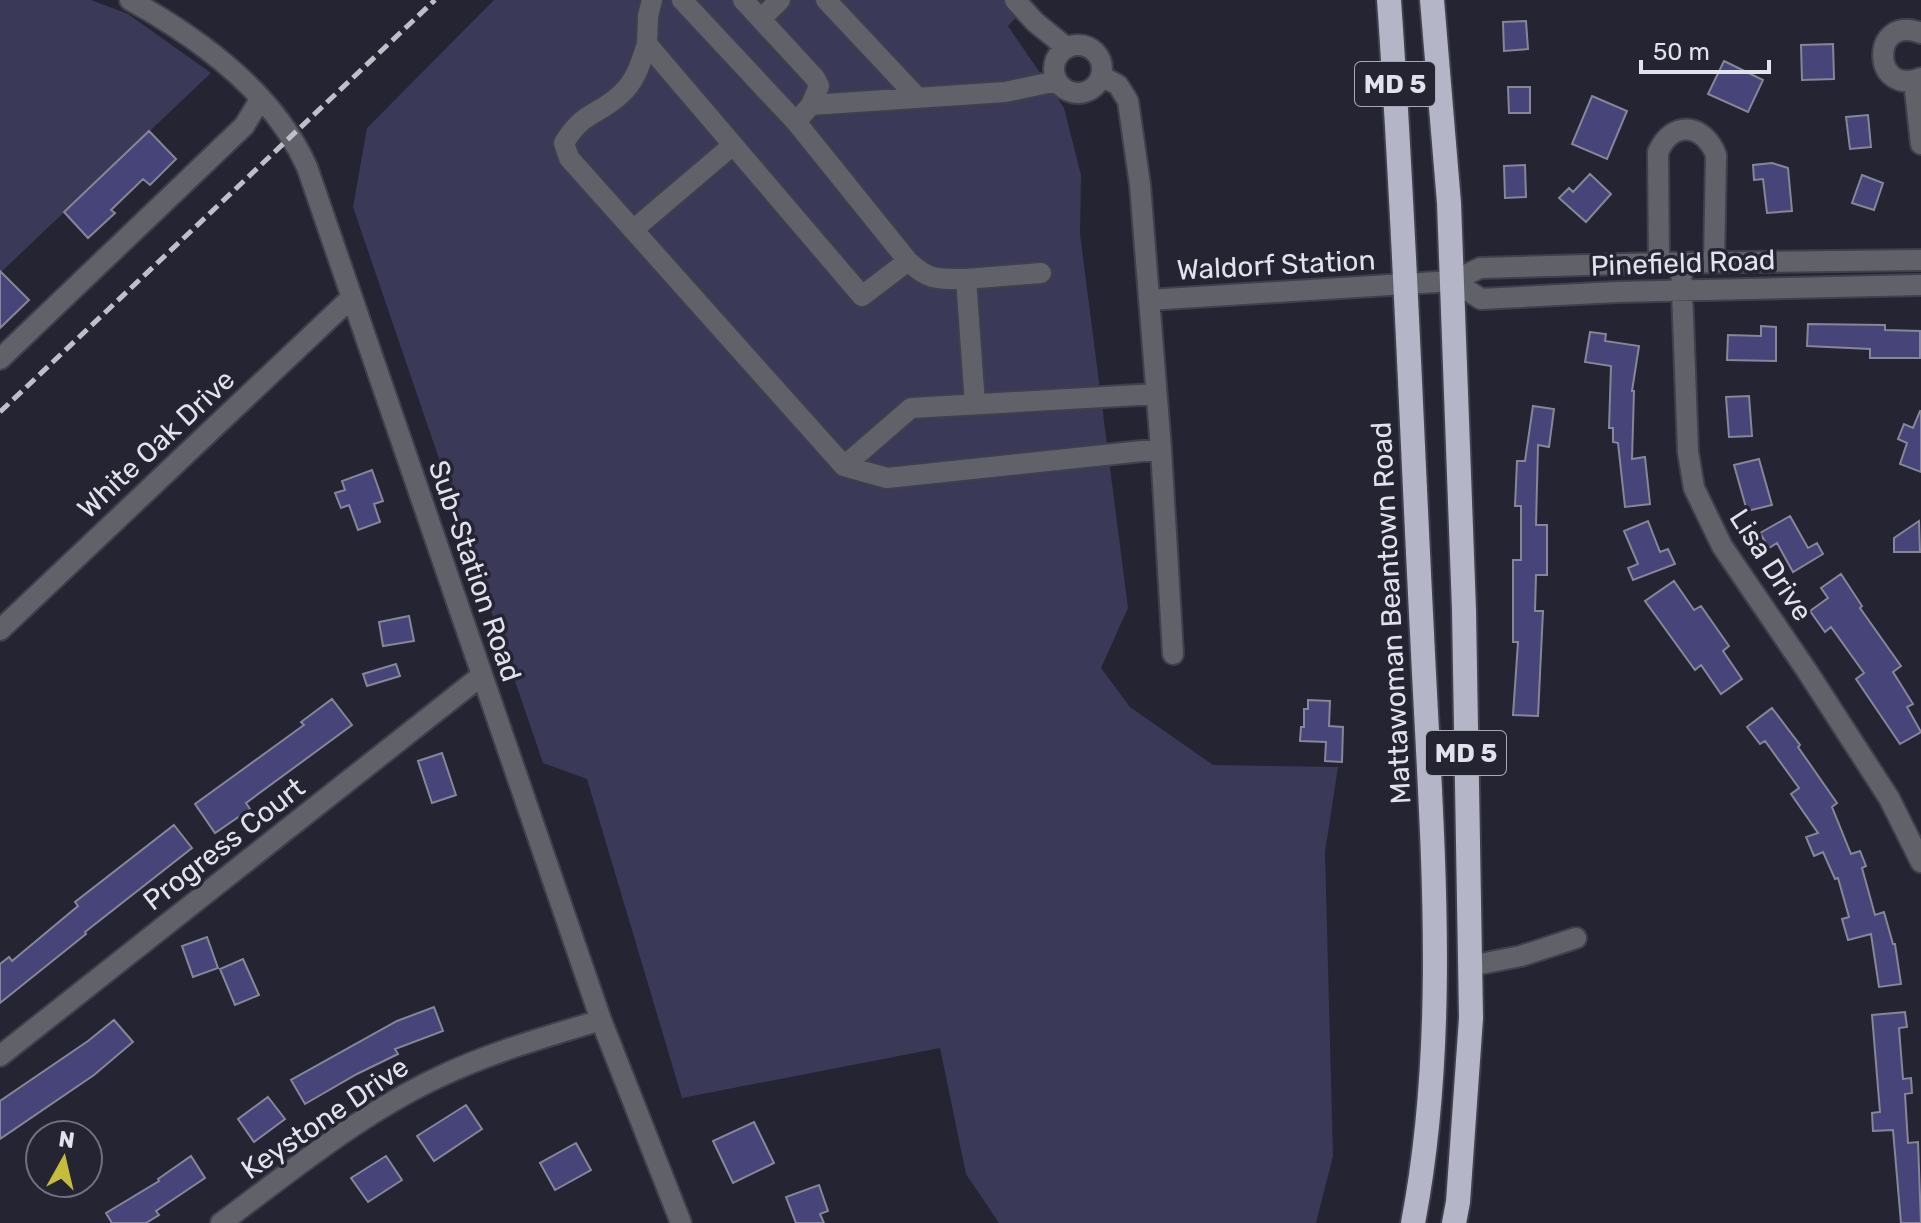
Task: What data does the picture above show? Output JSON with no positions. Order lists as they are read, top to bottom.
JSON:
{
  "streets": {
    "highway": ["MD 5", "Mattawoman Beantown Road"],
    "street": [
      "Pinefield Road",
      "Waldorf Station",
      "White Oak Drive",
      "Lisa Drive",
      "Sub-Station Road",
      "Progress Court",
      "Keystone Drive"
    ]
  },
  "crossings": [
    ["MD 5", "Pinefield Road"],
    ["Pinefield Road", "Waldorf Station"],
    ["Pinefield Road", "Lisa Drive"],
    ["Pinefield Road", "Mattawoman Beantown Road"],
    ["Waldorf Station", "Mattawoman Beantown Road"],
    ["White Oak Drive", "Sub-Station Road"],
    ["Sub-Station Road", "Progress Court"],
    ["Sub-Station Road", "Keystone Drive"]
  ],
  "scale_bar": "50 m",
  "north": "top"
}
